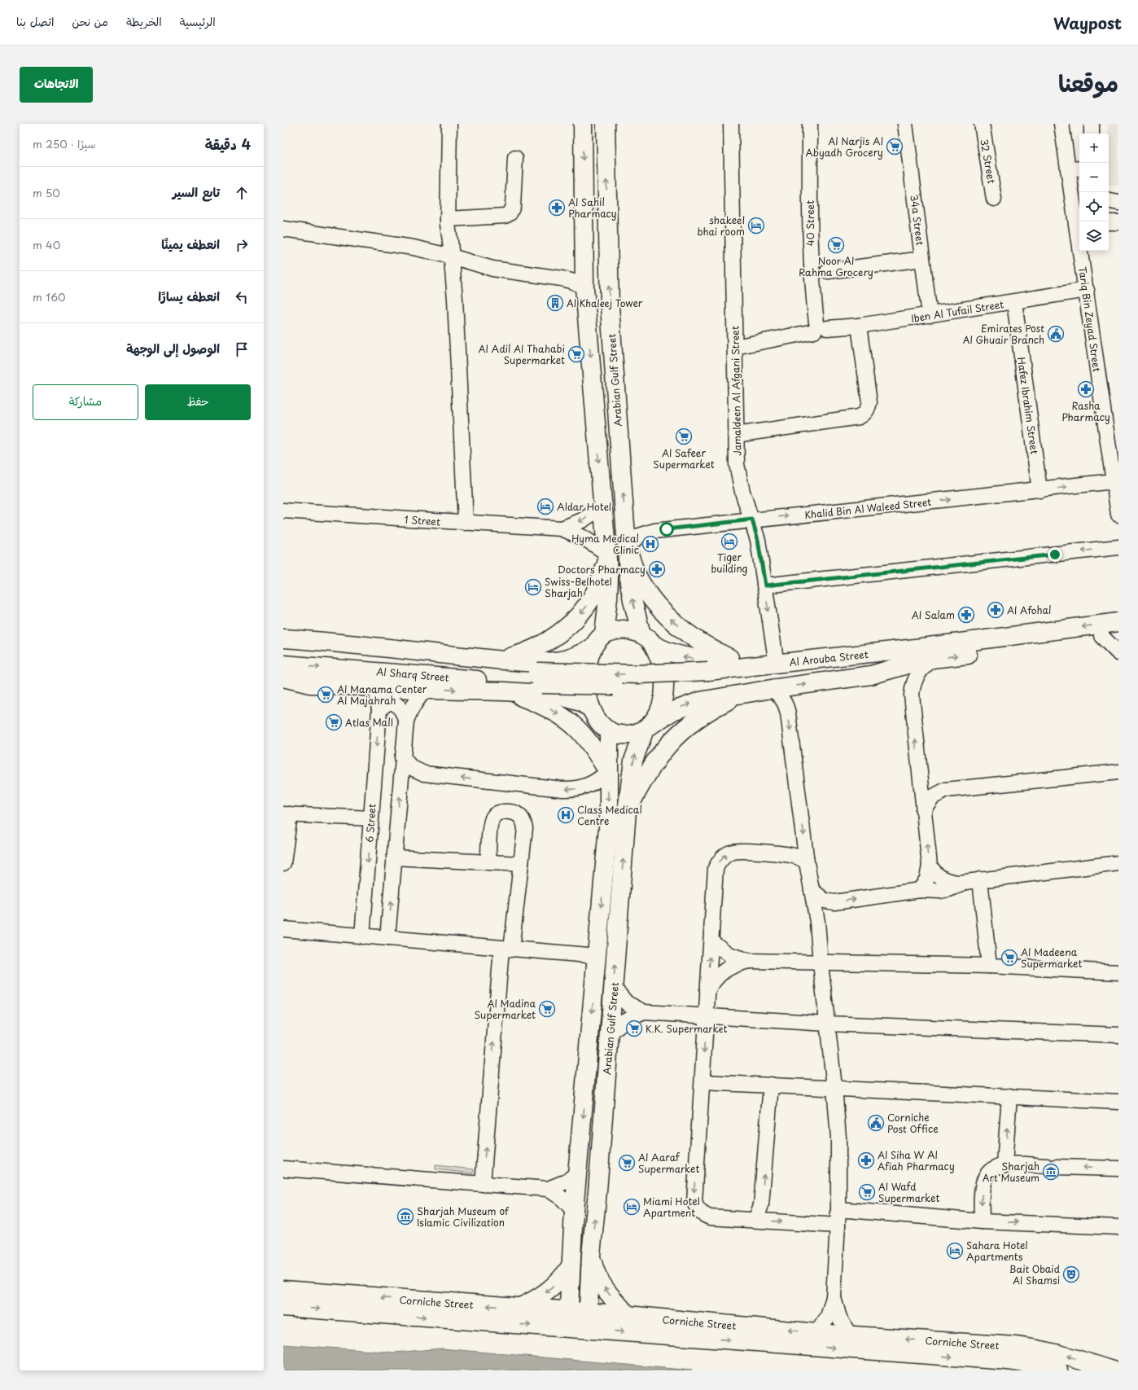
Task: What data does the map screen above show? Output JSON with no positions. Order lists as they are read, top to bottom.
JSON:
{
  "streets": {
    "main road": [
      "Arabian Gulf Street",
      "Al Arouba Street",
      "Al Sharq Street",
      "Corniche Street"
    ],
    "street": [
      "32 Street",
      "34a Street",
      "40 Street",
      "Iben Al Tufail Street",
      "Tariq Bin Zeyad Street",
      "Jamaldeen Al Afgani Street",
      "Hafez Ibrahim Street",
      "Khalid Bin Al Waleed Street",
      "1 Street",
      "6 Street"
    ]
  },
  "crossings": [
    ["34a Street", "Iben Al Tufail Street"],
    ["40 Street", "Iben Al Tufail Street"],
    ["Iben Al Tufail Street", "Tariq Bin Zeyad Street"],
    ["Iben Al Tufail Street", "Jamaldeen Al Afgani Street"],
    ["Iben Al Tufail Street", "Hafez Ibrahim Street"],
    ["Tariq Bin Zeyad Street", "Khalid Bin Al Waleed Street"],
    ["Arabian Gulf Street", "Khalid Bin Al Waleed Street"],
    ["Arabian Gulf Street", "Corniche Street"],
    ["Jamaldeen Al Afgani Street", "Khalid Bin Al Waleed Street"],
    ["Hafez Ibrahim Street", "Khalid Bin Al Waleed Street"],
    ["Al Arouba Street", "Al Sharq Street"]
  ],
  "places": {
    "supermarket": [
      "Al Narjis Al Abyadh Grocery",
      "Noor Al Rahma Grocery",
      "Al Adil Al Thahabi Supermarket",
      "Al Safeer Supermarket",
      "Al Manama Center Al Majahrah",
      "Atlas Mall",
      "Al Madeena Supermarket",
      "Al Madina Supermarket",
      "K.K. Supermarket",
      "Al Aaraf Supermarket",
      "Al Wafd Supermarket"
    ],
    "pharmacy": [
      "Al Sahil Pharmacy",
      "Rasha Pharmacy",
      "Doctors Pharmacy",
      "Al Afohal",
      "Al Salam",
      "Al Siha W Al Afiah Pharmacy"
    ],
    "hotel": [
      "shakeel bhai room",
      "Aldar Hotel",
      "Tiger building",
      "Swiss-Belhotel Sharjah",
      "Miami Hotel Apartment",
      "Sahara Hotel Apartments"
    ],
    "building": ["Al Khaleej Tower"],
    "public building": ["Emirates Post Al Ghuair Branch", "Corniche Post Office"],
    "hospital": ["Hyma Medical Clinic", "Class Medical Centre"],
    "museum": ["Sharjah Art Museum", "Sharjah Museum of Islamic Civilization"],
    "theatre": ["Bait Obaid Al Shamsi"]
  },
  "page": {
    "header": "Waypost",
    "nav": [
      "الرئيسية",
      "الخريطة",
      "من نحن",
      "اتصل بنا"
    ],
    "title": "موقعنا",
    "buttons": [
      "الاتجاهات",
      ["حفظ", "مشاركة"]
    ],
    "heading": ["4 دقيقة", "سيرًا · 250 m"],
    "map_buttons": ["+", "−"],
    "list": [
      ["تابع السير", "50 m"],
      ["انعطف يمينًا", "40 m"],
      ["انعطف يسارًا", "160 m"],
      "الوصول إلى الوجهة"
    ]
  }
}
